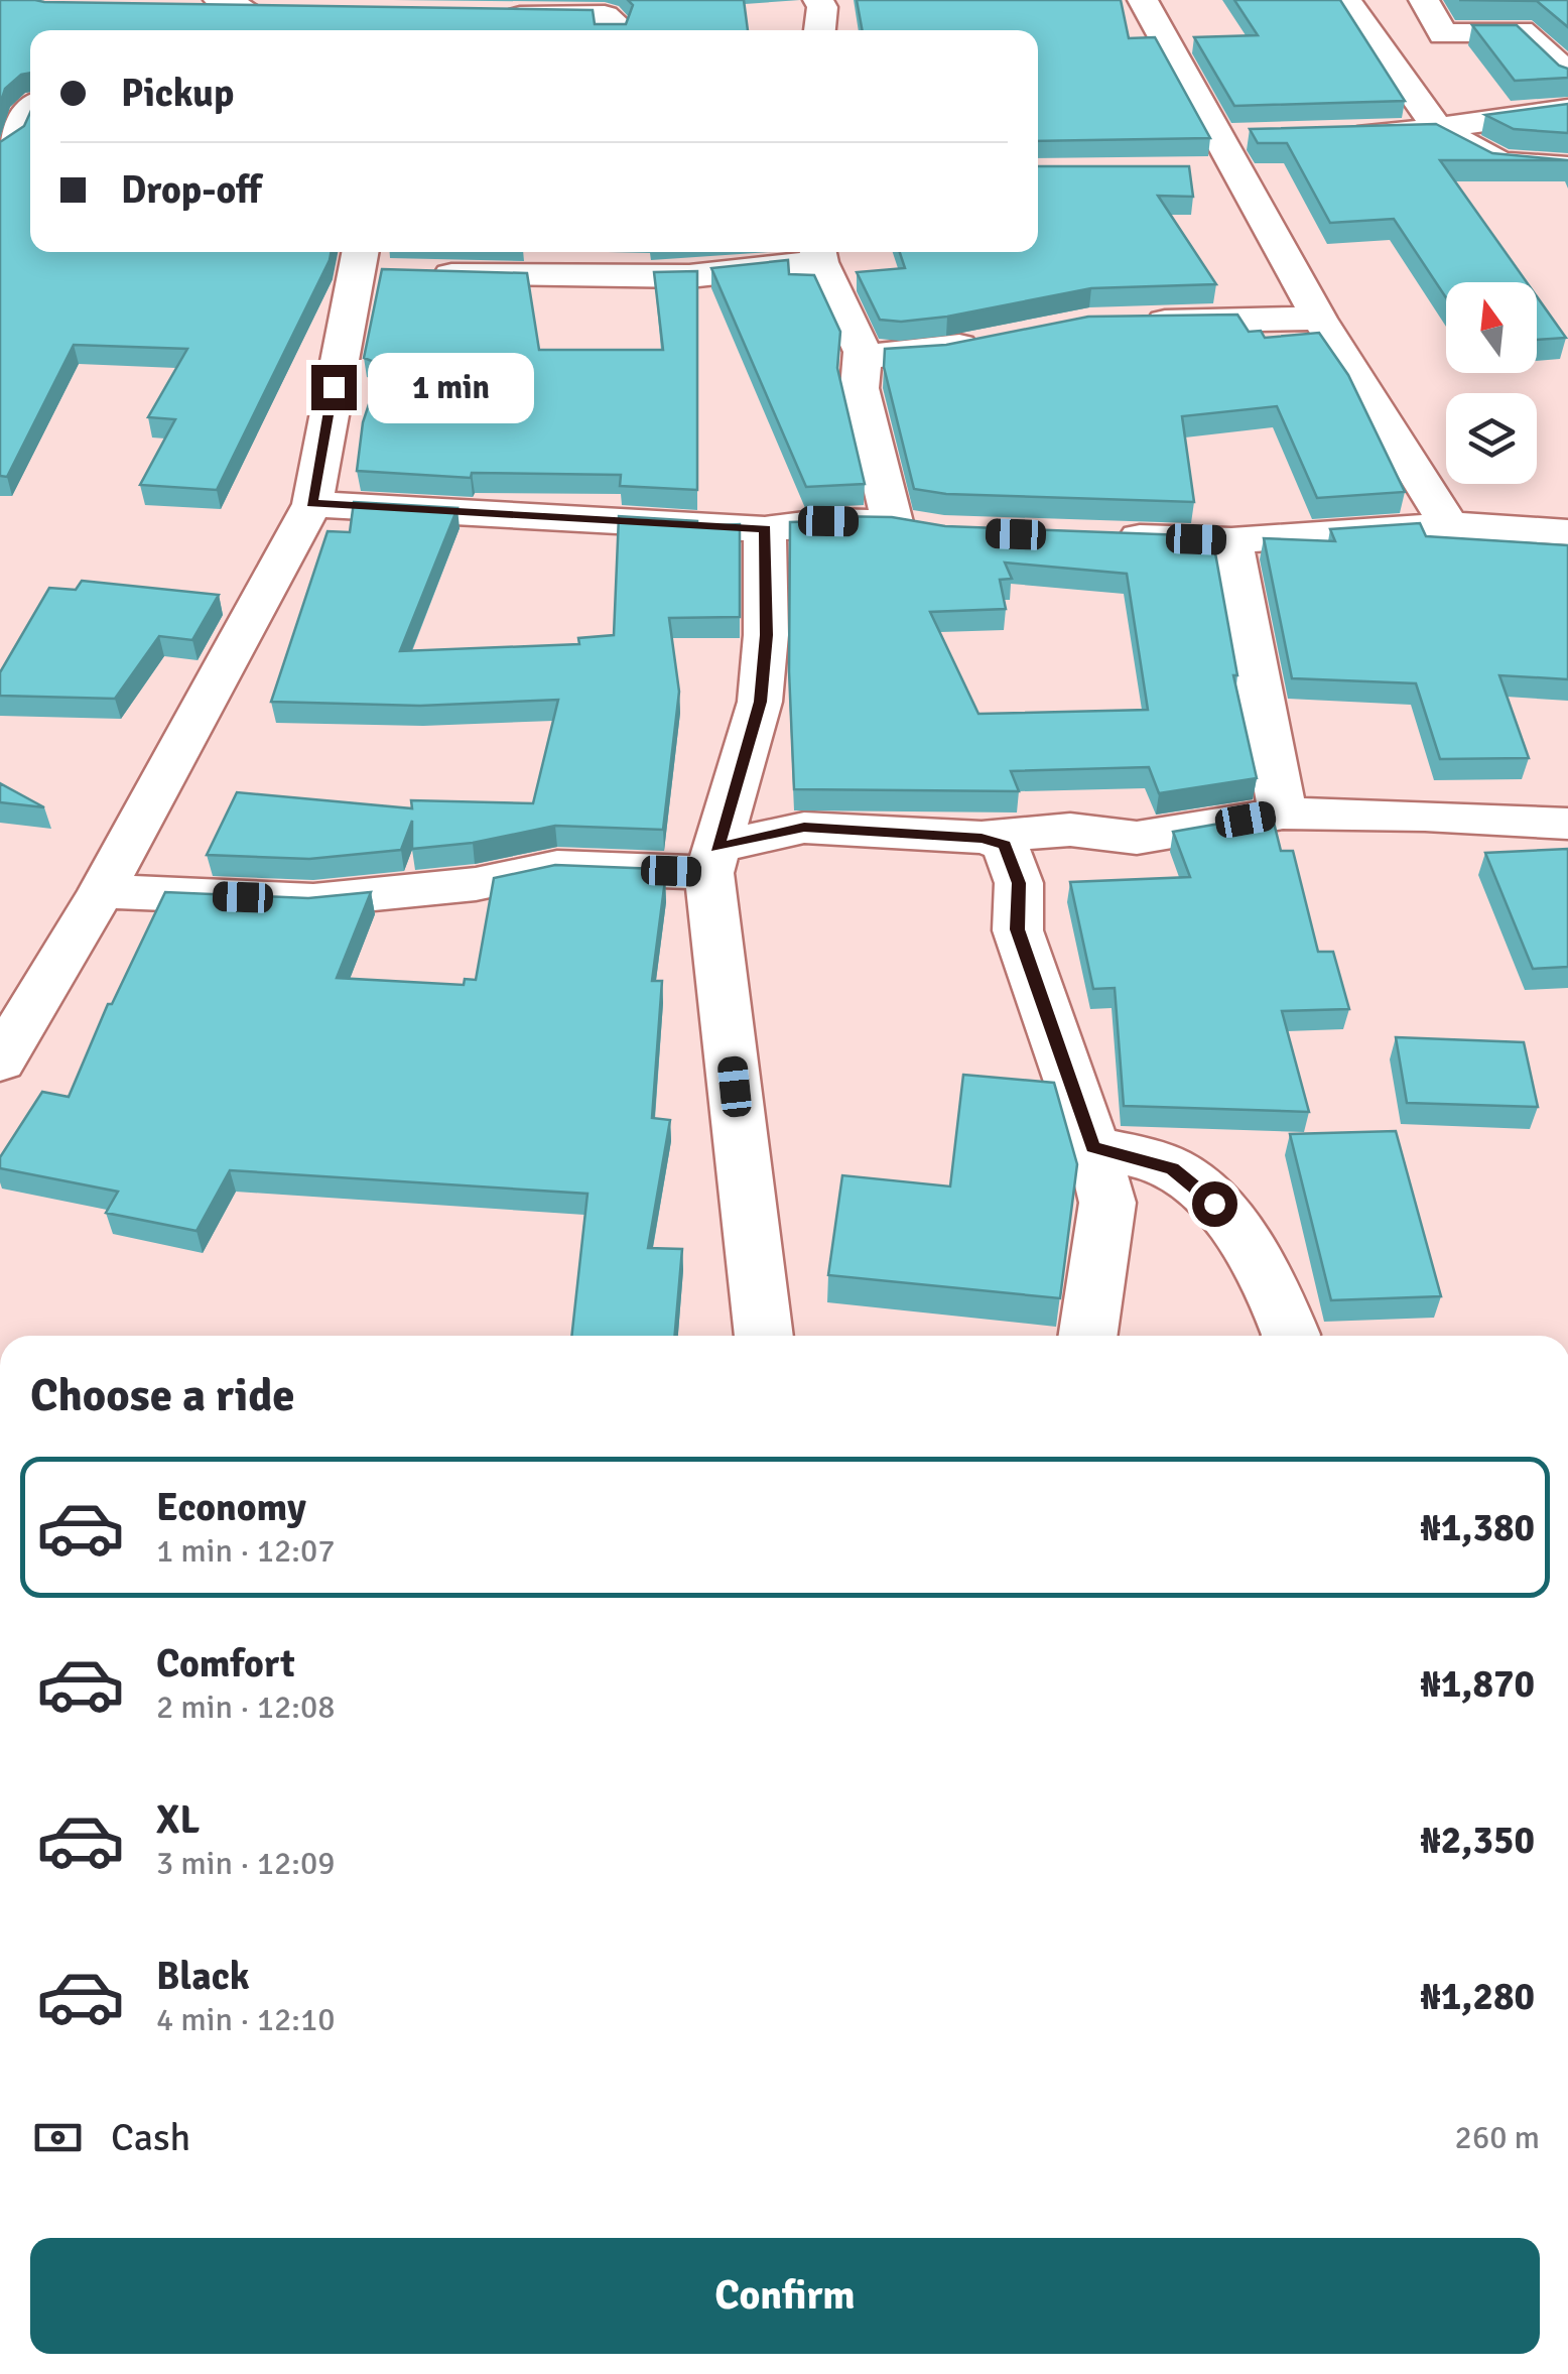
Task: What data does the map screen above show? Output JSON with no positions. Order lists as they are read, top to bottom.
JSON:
{
  "north": "top",
  "page": {
    "banner": ["Pickup", "Drop-off"],
    "bubble": "1 min",
    "heading": "Choose a ride",
    "list": [
      {
        "name": "Economy",
        "note": "1 min · 12:07",
        "value": "₦1,380"
      },
      {
        "name": "Comfort",
        "note": "2 min · 12:08",
        "value": "₦1,870"
      },
      {
        "name": "XL",
        "note": "3 min · 12:09",
        "value": "₦2,350"
      },
      {
        "name": "Black",
        "note": "4 min · 12:10",
        "value": "₦1,280"
      }
    ],
    "pay": ["Cash", "260 m"],
    "buttons": "Confirm"
  }
}
